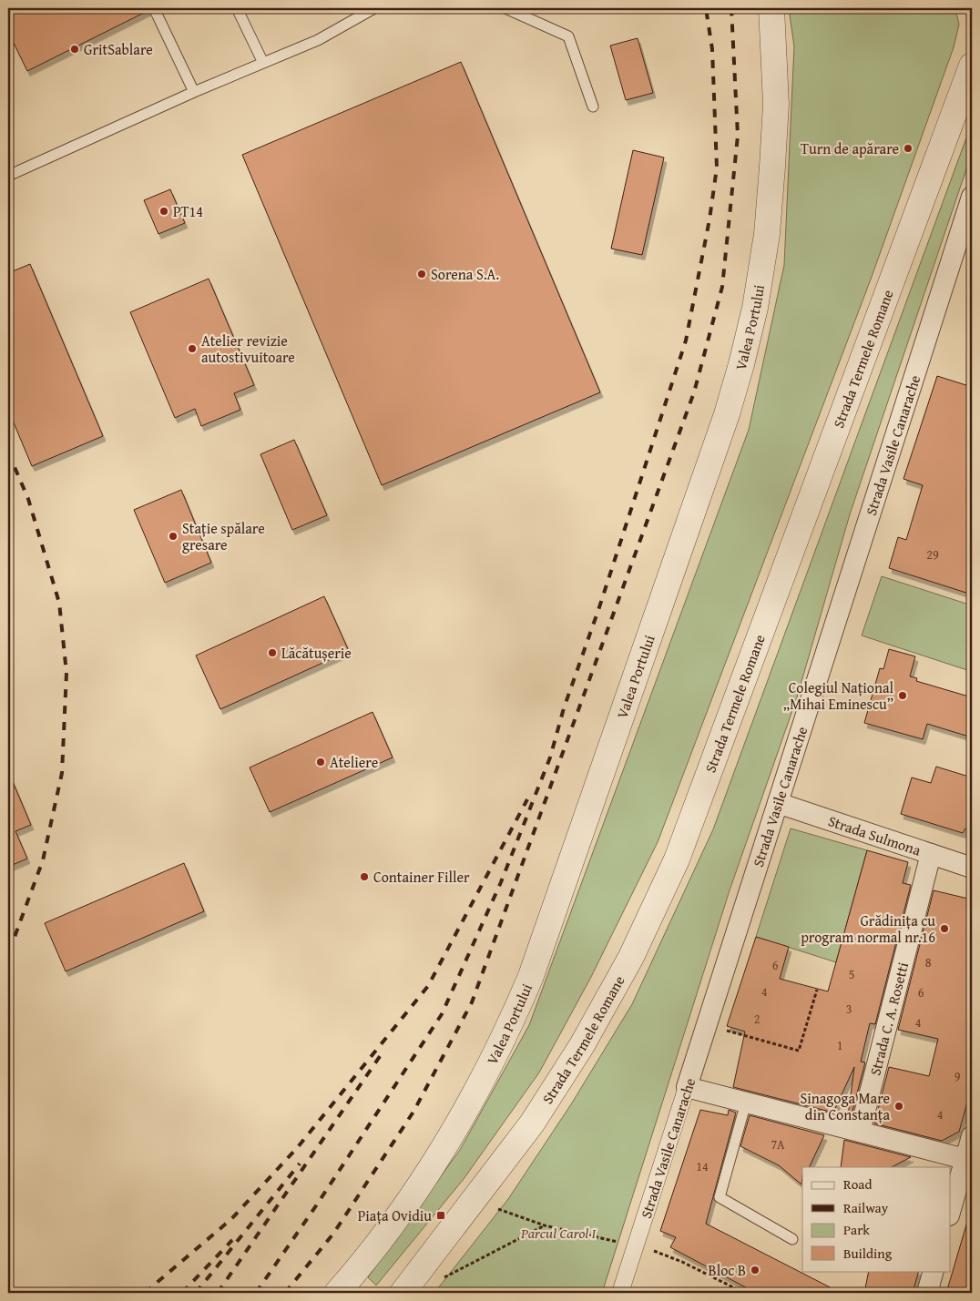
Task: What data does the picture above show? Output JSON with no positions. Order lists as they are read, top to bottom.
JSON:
{
  "streets": {
    "street": [
      "Valea Portului",
      "Strada Termele Romane",
      "Strada Vasile Canarache",
      "Strada Sulmona",
      "Strada C. A. Rosetti"
    ]
  },
  "crossings": [
    ["Strada Vasile Canarache", "Strada Sulmona"],
    ["Strada Sulmona", "Strada C. A. Rosetti"]
  ],
  "parks": ["Parcul Carol I"],
  "places": {
    "other": [
      "GritSablare",
      "Turn de apărare",
      "PT14",
      "Sorena S.A.",
      "Atelier revizie autostivuitoare",
      "Stație spălare gresare",
      "Lăcătușerie",
      "Colegiul Național „Mihai Eminescu”",
      "Ateliere",
      "Container Filler",
      "Grădinița cu program normal nr.16",
      "Sinagoga Mare din Constanța",
      "Bloc B"
    ],
    "transit": ["Piața Ovidiu"]
  },
  "house_numbers": [
    "29",
    "8",
    "6",
    "5",
    "4",
    "6",
    "3",
    "2",
    "4",
    "1",
    "9",
    "4",
    "7A",
    "14"
  ],
  "legend": [
    "Road",
    "Railway",
    "Park",
    "Building"
  ]
}
